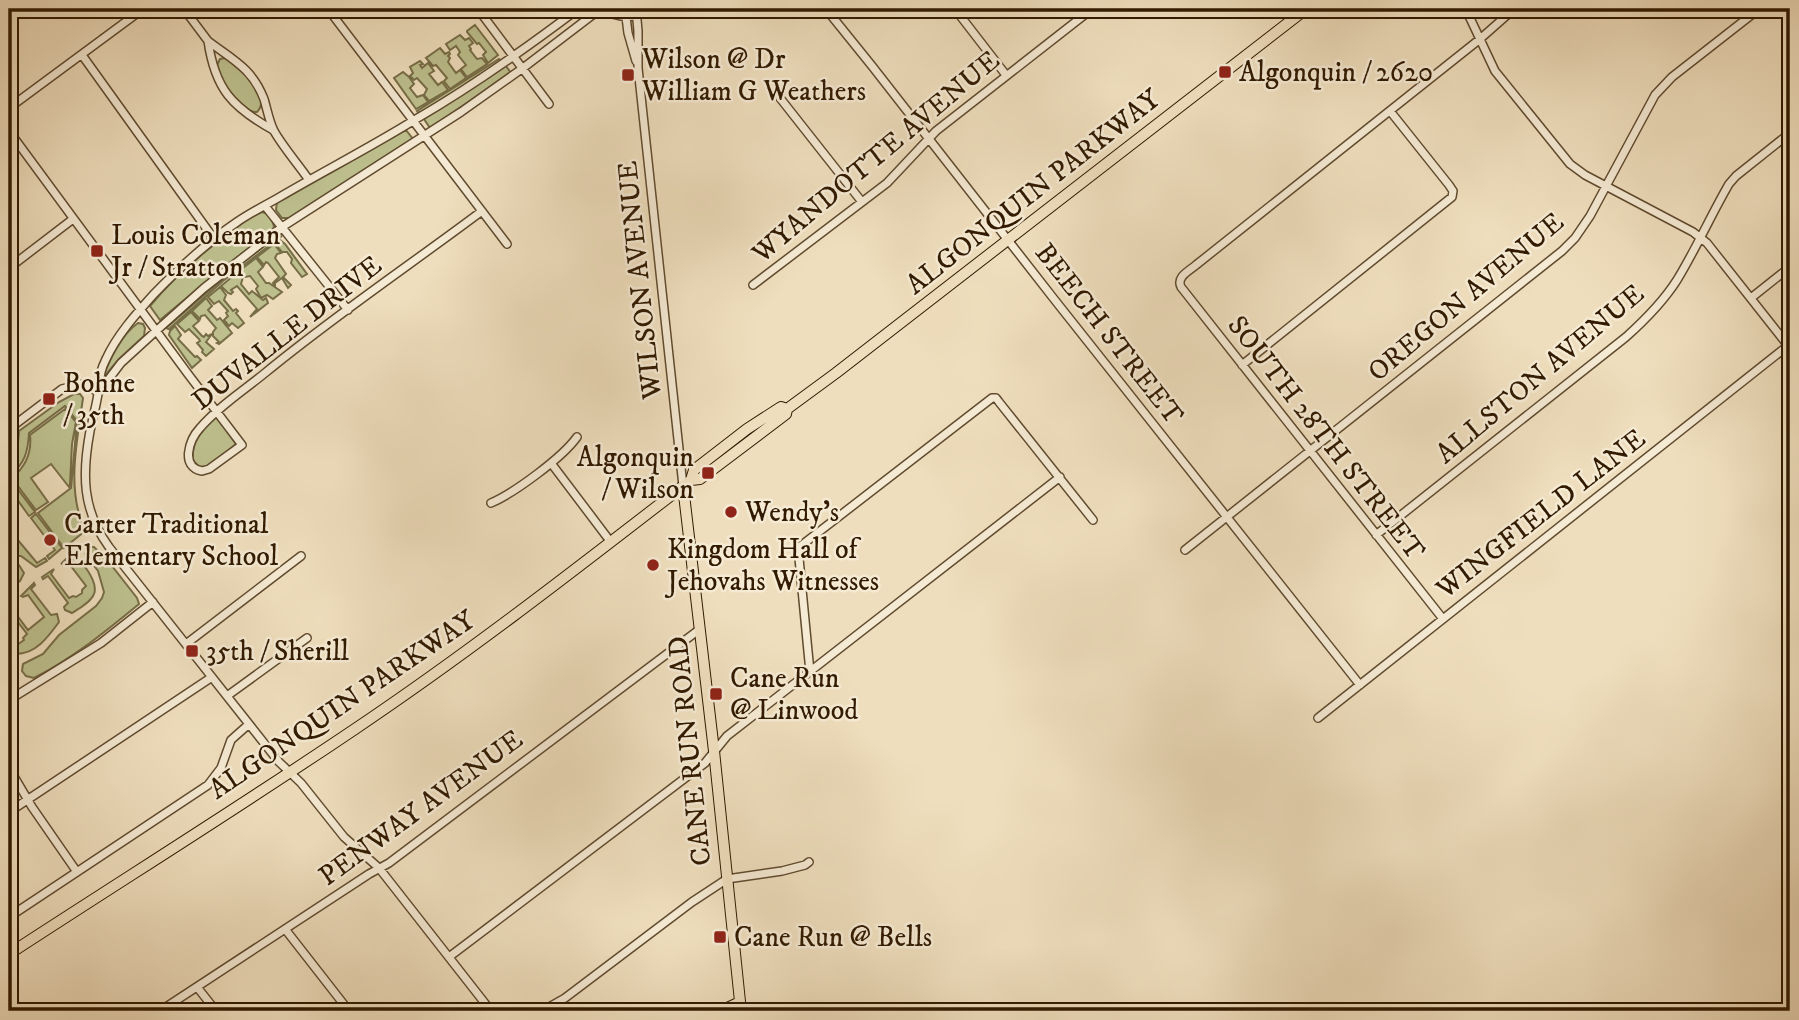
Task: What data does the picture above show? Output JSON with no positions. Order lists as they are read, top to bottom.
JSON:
{
  "streets": {
    "main road": ["ALGONQUIN PARKWAY", "CANE RUN ROAD"],
    "street": [
      "WYANDOTTE AVENUE",
      "WILSON AVENUE",
      "OREGON AVENUE",
      "DUVALLE DRIVE",
      "BEECH STREET",
      "ALLSTON AVENUE",
      "SOUTH 28TH STREET",
      "WINGFIELD LANE",
      "PENWAY AVENUE"
    ]
  },
  "crossings": [
    ["WYANDOTTE AVENUE", "BEECH STREET"],
    ["ALGONQUIN PARKWAY", "WILSON AVENUE"],
    ["ALGONQUIN PARKWAY", "BEECH STREET"],
    ["ALGONQUIN PARKWAY", "CANE RUN ROAD"],
    ["WILSON AVENUE", "CANE RUN ROAD"],
    ["OREGON AVENUE", "BEECH STREET"],
    ["OREGON AVENUE", "SOUTH 28TH STREET"],
    ["BEECH STREET", "WINGFIELD LANE"],
    ["ALLSTON AVENUE", "SOUTH 28TH STREET"],
    ["SOUTH 28TH STREET", "WINGFIELD LANE"],
    ["CANE RUN ROAD", "PENWAY AVENUE"]
  ],
  "places": {
    "transit": [
      "Algonquin / 2620",
      "Wilson @ Dr William G Weathers",
      "Louis Coleman Jr / Stratton",
      "Bohne / 35th",
      "Algonquin / Wilson",
      "35th / Sherill",
      "Cane Run @ Linwood",
      "Cane Run @ Bells"
    ],
    "other": ["Wendy's", "Carter Traditional Elementary School", "Kingdom Hall of Jehovahs Witnesses"]
  }
}
